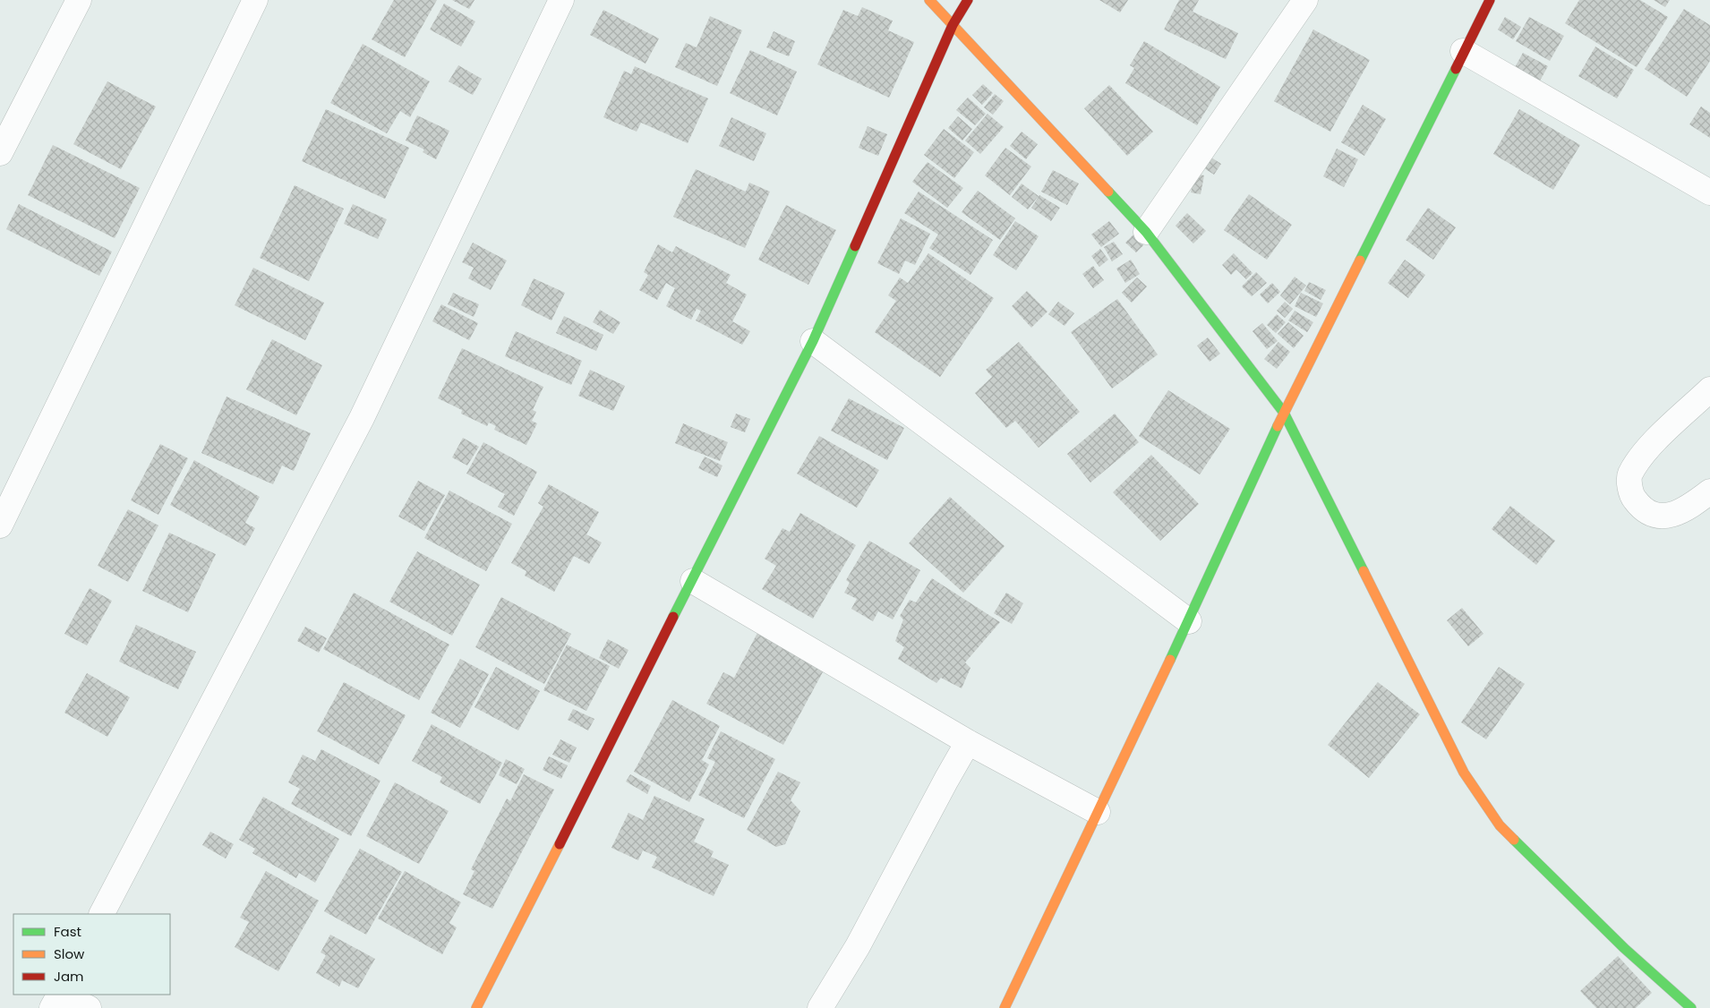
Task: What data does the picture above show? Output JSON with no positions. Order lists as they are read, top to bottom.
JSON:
{
  "legend": ["Fast", "Slow", "Jam"]
}
